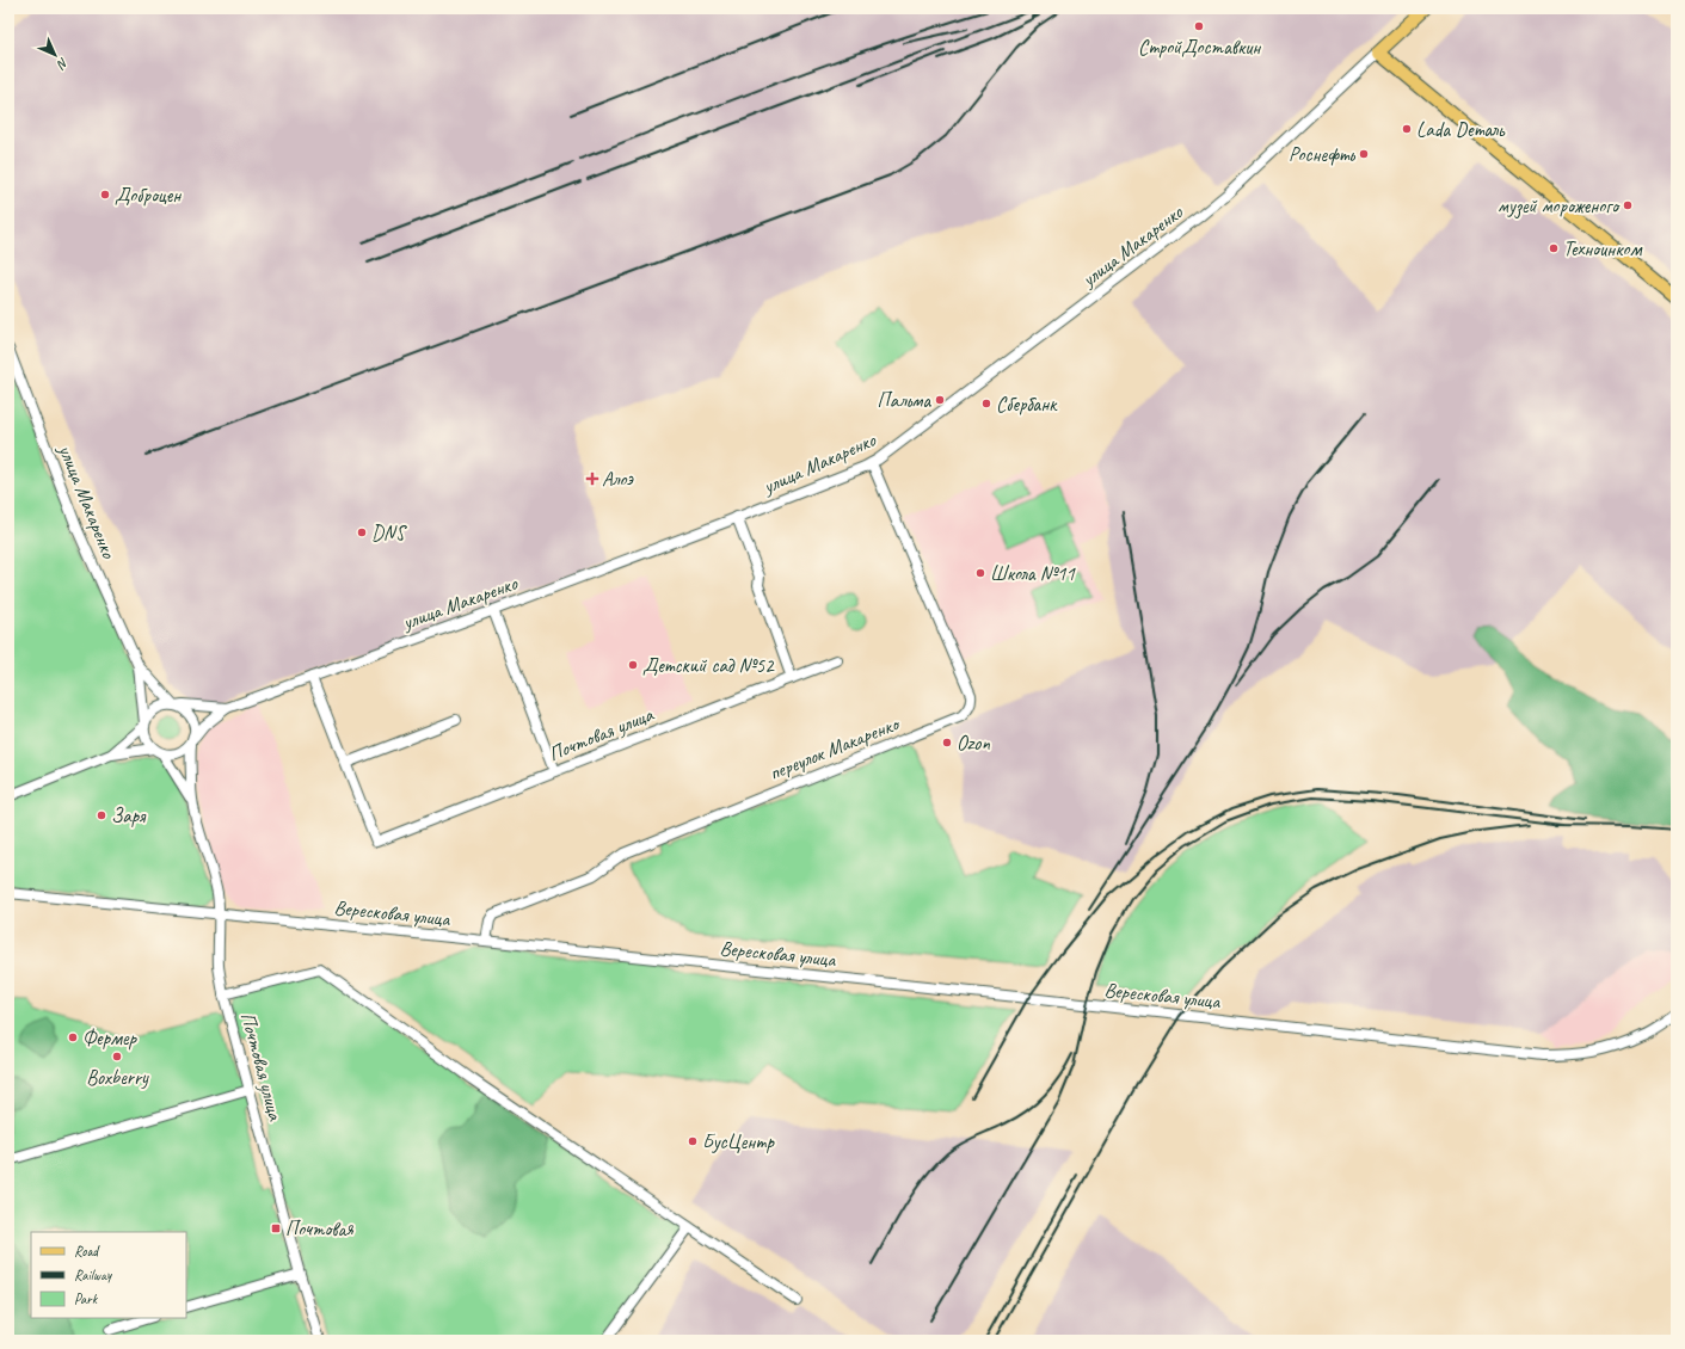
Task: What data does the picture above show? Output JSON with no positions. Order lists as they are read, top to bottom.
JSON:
{
  "streets": {
    "street": [
      "улица Макаренко",
      "Почтовая улица",
      "переулок Макаренко",
      "Вересковая улица"
    ]
  },
  "crossings": [
    ["улица Макаренко", "Почтовая улица"],
    ["улица Макаренко", "переулок Макаренко"],
    ["Почтовая улица", "Вересковая улица"],
    ["переулок Макаренко", "Вересковая улица"]
  ],
  "places": {
    "other": [
      "СтройДоставкин",
      "Lada Dеталь",
      "Роснефть",
      "Доброцен",
      "музей мороженого",
      "Техноинком",
      "Пальма",
      "Сбербанк",
      "DNS",
      "Школа №11",
      "Детский сад №52",
      "Ozon",
      "Заря",
      "Фермер",
      "Boxberry",
      "БусЦентр"
    ],
    "health": ["Алоэ"],
    "transit": ["Почтовая"]
  },
  "legend": ["Road", "Railway", "Park"],
  "north": "bottom right"
}
